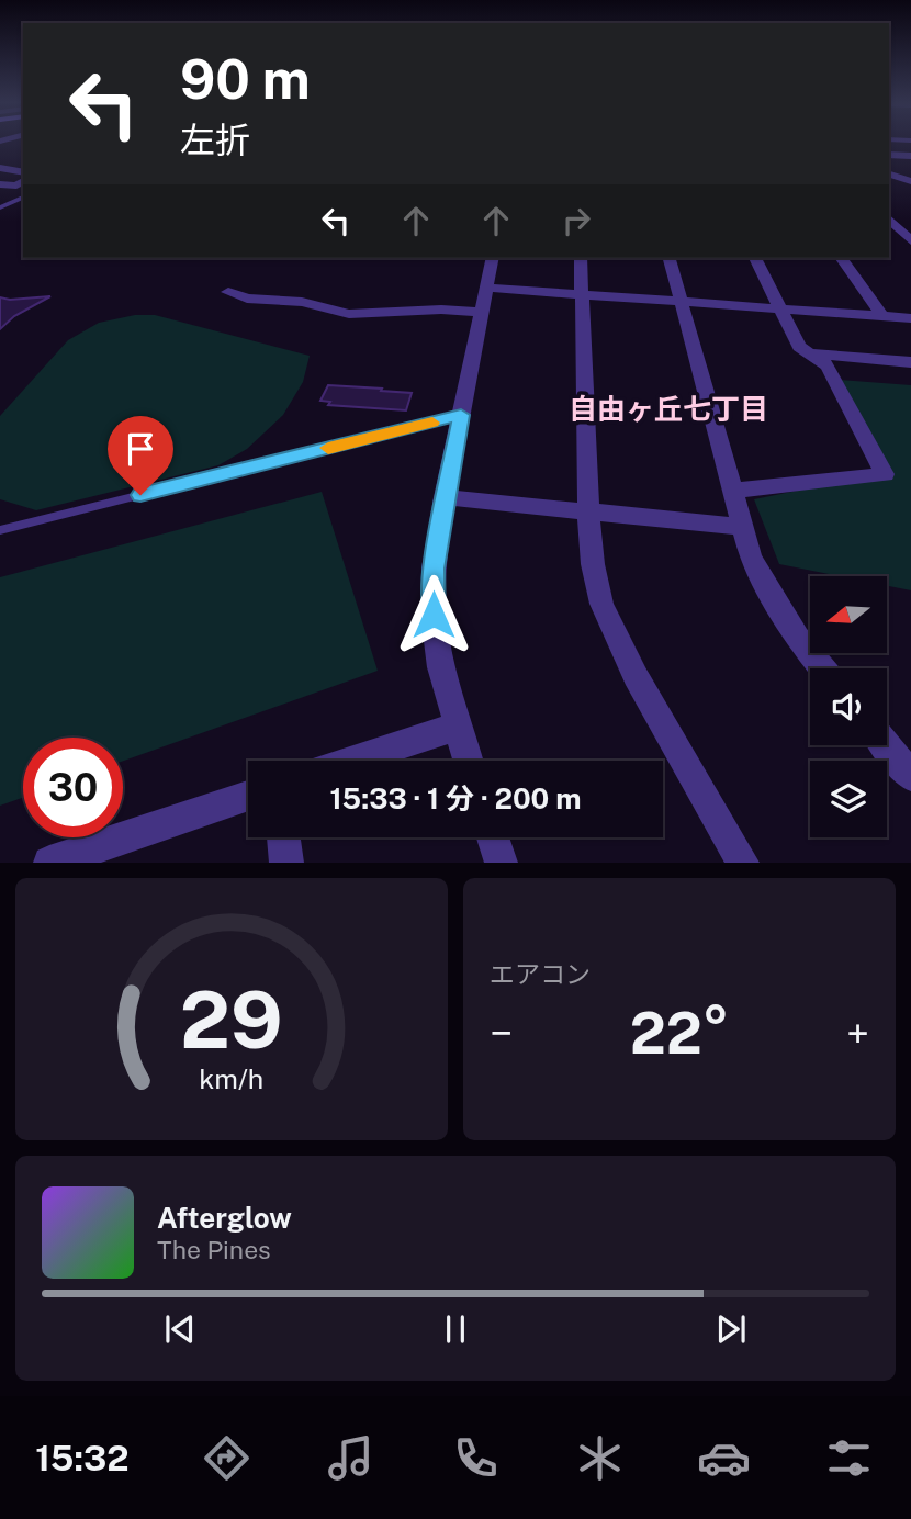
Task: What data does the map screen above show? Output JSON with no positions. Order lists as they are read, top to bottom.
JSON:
{
  "districts": ["自由ヶ丘七丁目"],
  "north": "left",
  "page": {
    "turn": ["90 m", "左折"],
    "limit": "30",
    "trip": "15:33 · 1 分 · 200 m",
    "tile": "エアコン",
    "heat": ["−", "22°", "+"],
    "song": ["Afterglow", "The Pines"],
    "tabs": "15:32",
    "gauge": ["29", "km/h"]
  }
}
